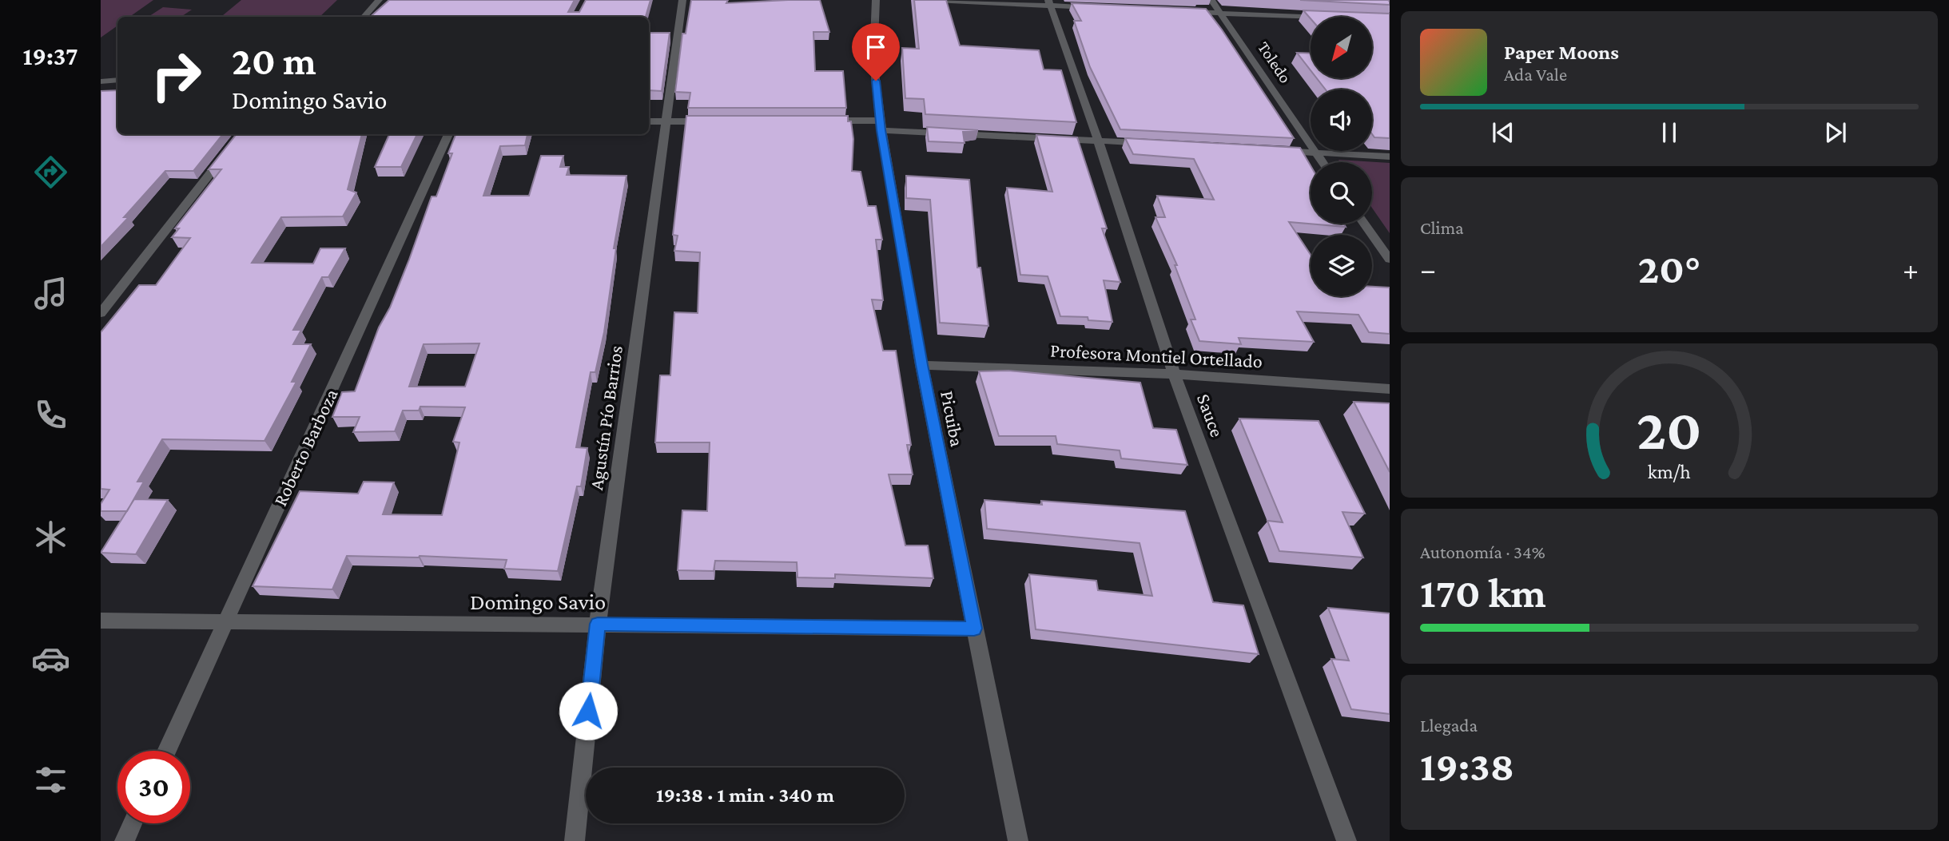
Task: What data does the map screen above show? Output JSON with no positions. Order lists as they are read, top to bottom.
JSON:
{
  "streets": {
    "street": [
      "Toledo",
      "Profesora Montiel Ortellado",
      "Sauce",
      "Agustín Pío Barrios",
      "Picuiba",
      "Roberto Barboza",
      "Domingo Savio"
    ]
  },
  "crossings": [
    ["Profesora Montiel Ortellado", "Sauce"],
    ["Profesora Montiel Ortellado", "Picuiba"],
    ["Agustín Pío Barrios", "Domingo Savio"],
    ["Picuiba", "Domingo Savio"],
    ["Roberto Barboza", "Domingo Savio"]
  ],
  "north": "bottom left",
  "page": {
    "tabs": "19:37",
    "turn": ["20 m", "Domingo Savio"],
    "song": ["Paper Moons", "Ada Vale"],
    "tile": [
      "Clima",
      ["Autonomía · 34%", "170 km"],
      ["Llegada", "19:38"]
    ],
    "heat": ["−", "20°", "+"],
    "limit": "30",
    "trip": "19:38 · 1 min · 340 m",
    "gauge": ["20", "km/h"]
  }
}
